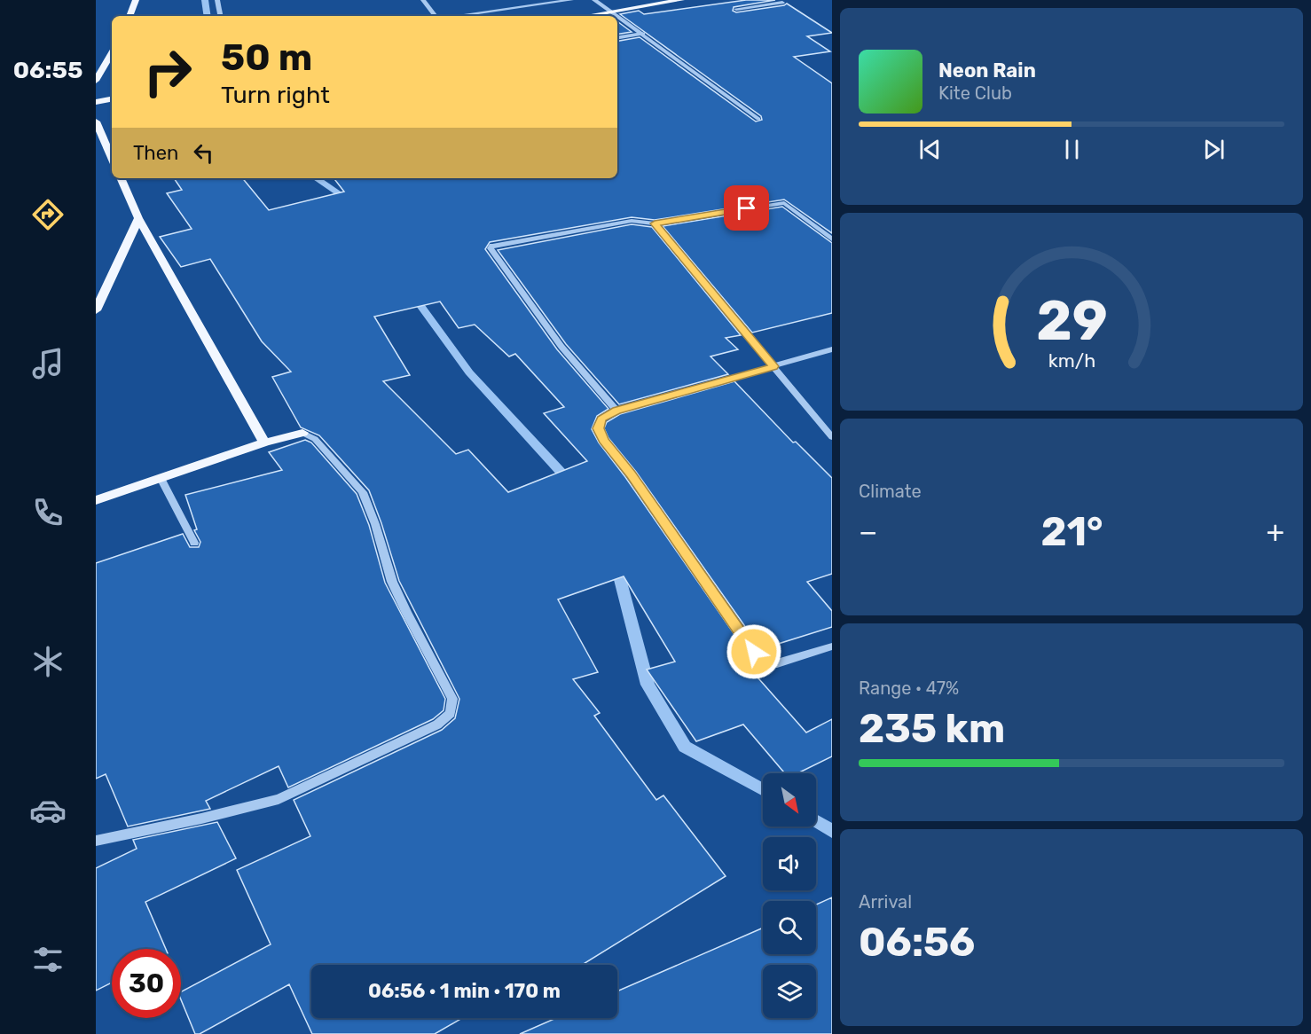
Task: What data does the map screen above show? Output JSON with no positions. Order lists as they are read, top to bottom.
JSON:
{
  "north": "bottom right",
  "page": {
    "tabs": "06:55",
    "turn": ["50 m", "Turn right"],
    "song": ["Neon Rain", "Kite Club"],
    "then": "Then",
    "tile": [
      "Climate",
      ["Range · 47%", "235 km"],
      ["Arrival", "06:56"]
    ],
    "heat": ["−", "21°", "+"],
    "limit": "30",
    "trip": "06:56 · 1 min · 170 m",
    "gauge": ["29", "km/h"]
  }
}
